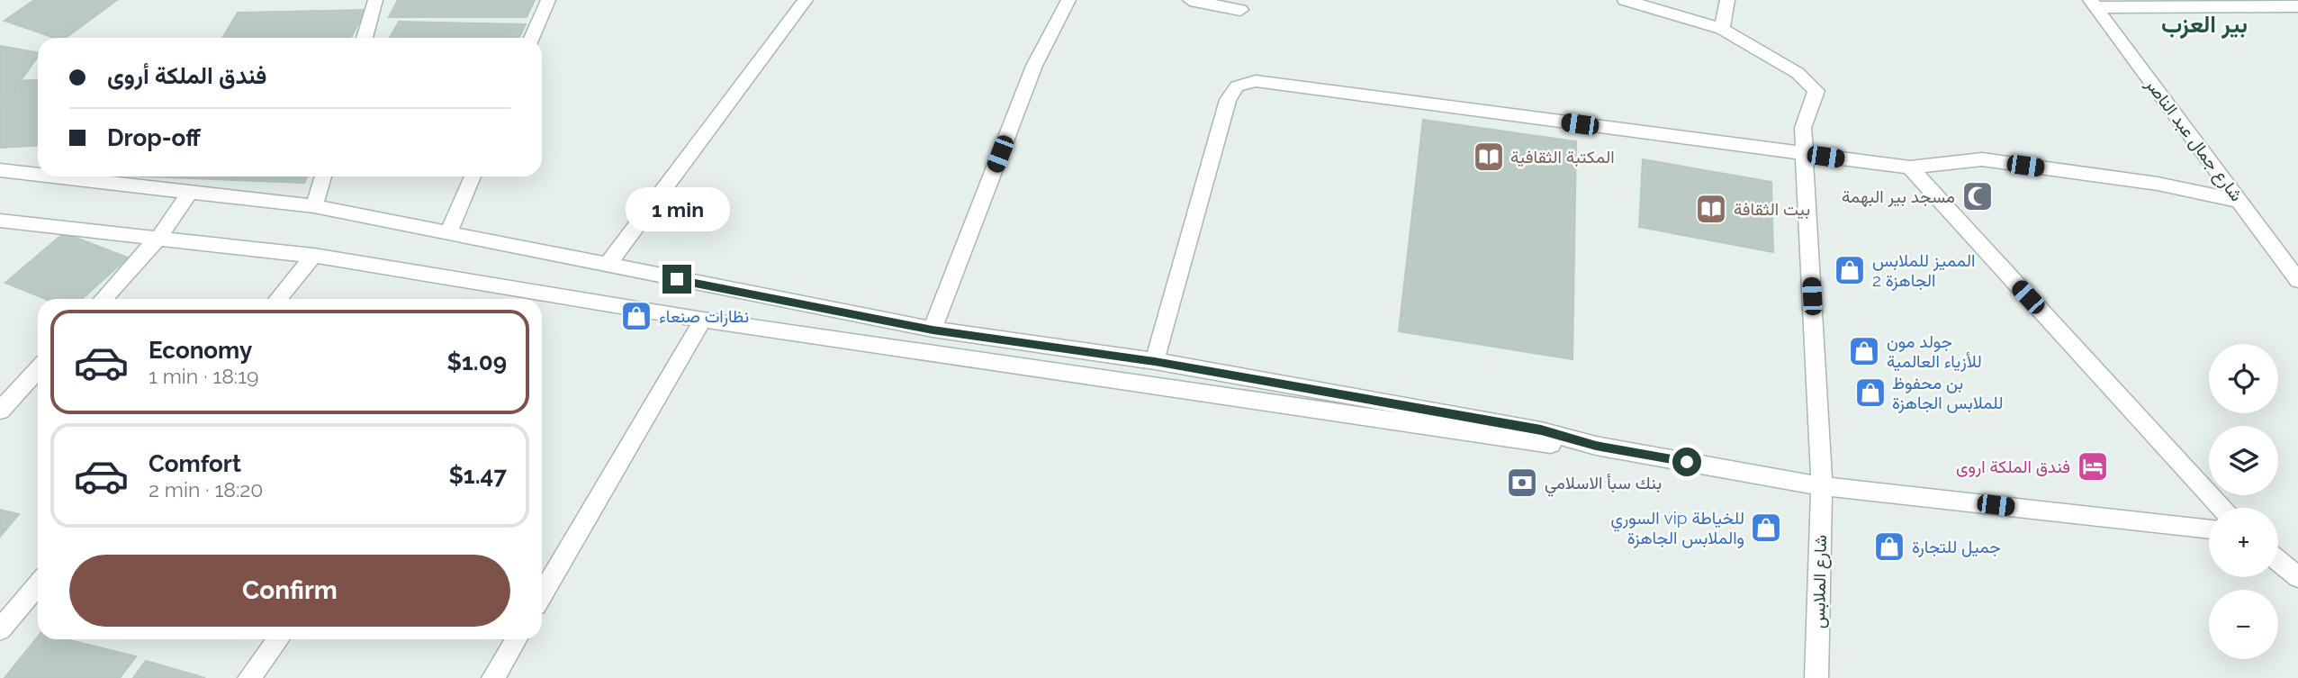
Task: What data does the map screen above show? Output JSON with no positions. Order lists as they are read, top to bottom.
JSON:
{
  "streets": {
    "street": ["شارع جمال عبد الناصر", "شارع الملابس"]
  },
  "districts": ["بير العزب"],
  "places": {
    "library": ["المكتبة الثقافية", "بيت الثقافة"],
    "mosque": ["مسجد بير البهمة"],
    "shop": [
      "المميز للملابس الجاهزة 2",
      "نظارات صنعاء",
      "جولد مون للأزياء العالمية",
      "بن محفوظ للملابس الجاهزة",
      "السوري vip للخياطة والملابس الجاهزة",
      "جميل للتجارة"
    ],
    "hotel": ["فندق الملكة اروى"],
    "bank": ["بنك سبأ الاسلامي"]
  },
  "page": {
    "banner": ["فندق الملكة أروى", "Drop-off"],
    "bubble": "1 min",
    "list": [
      {
        "name": "Economy",
        "note": "1 min · 18:19",
        "value": "$1.09"
      },
      {
        "name": "Comfort",
        "note": "2 min · 18:20",
        "value": "$1.47"
      }
    ],
    "map_buttons": ["+", "−"],
    "buttons": "Confirm"
  }
}
